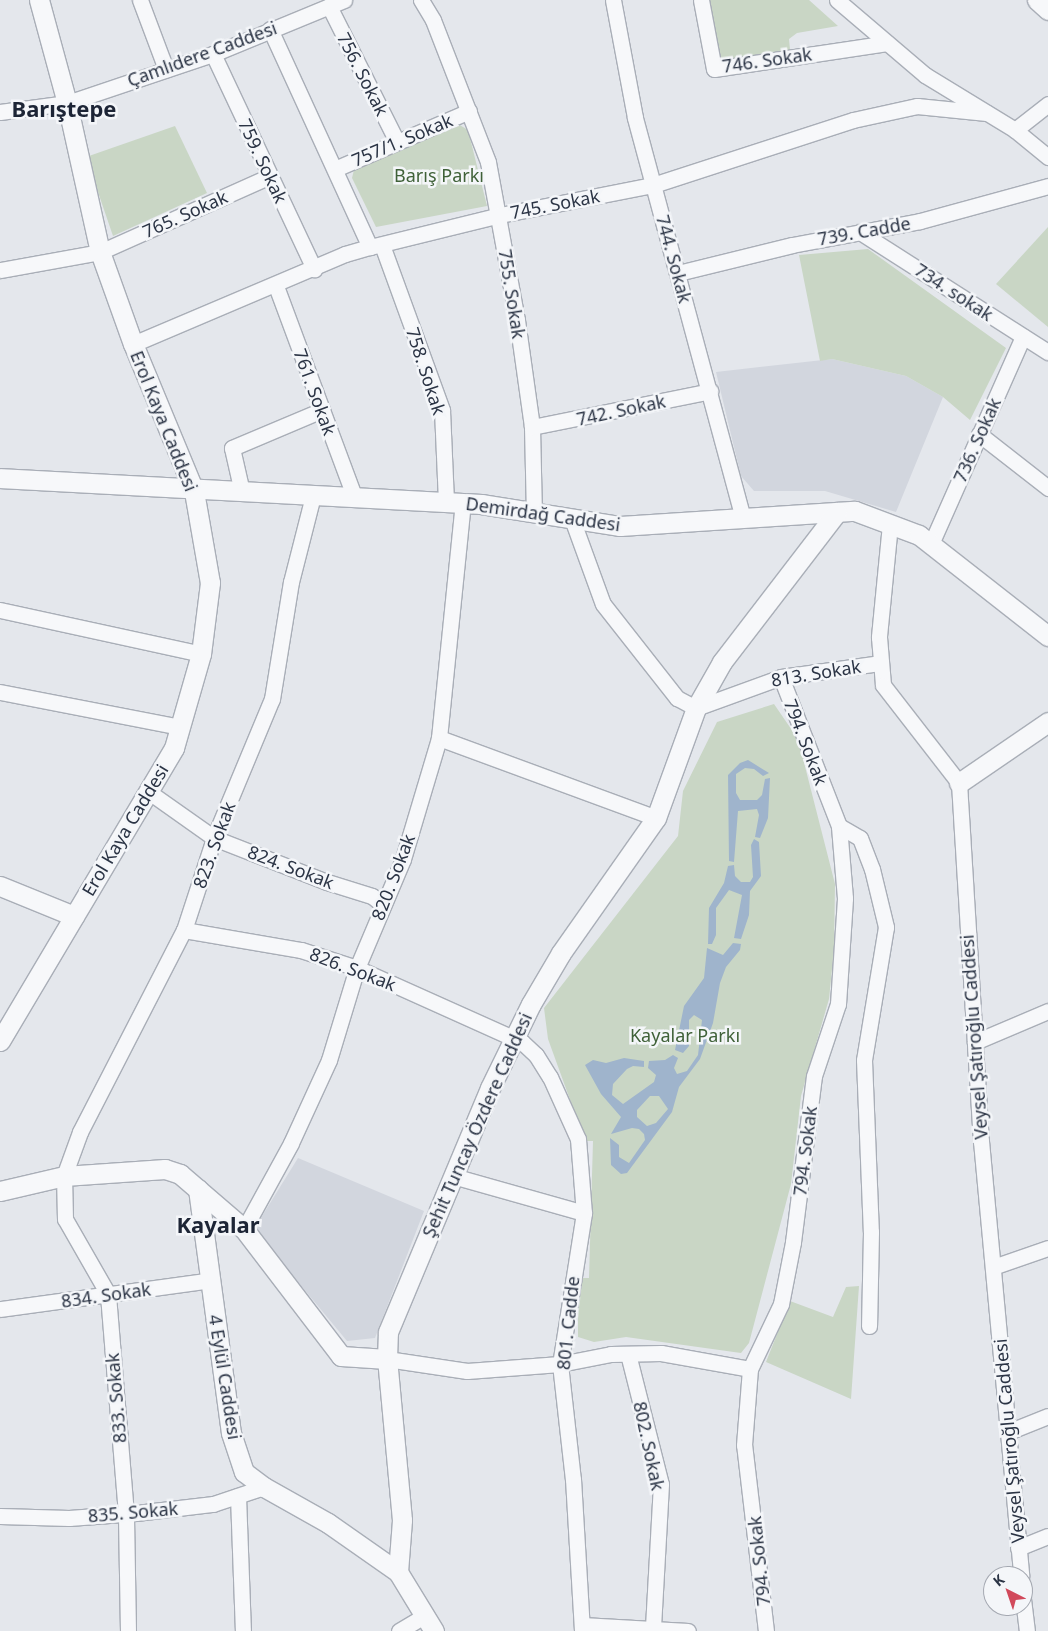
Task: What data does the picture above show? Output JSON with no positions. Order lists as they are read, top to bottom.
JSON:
{
  "streets": {
    "street": [
      "Çamlıdere Caddesi",
      "746. Sokak",
      "756. Sokak",
      "757/1. Sokak",
      "759. Sokak",
      "745. Sokak",
      "765. Sokak",
      "739. Cadde",
      "744. Sokak",
      "734. sokak",
      "755. Sokak",
      "758. Sokak",
      "761. Sokak",
      "742. Sokak",
      "Erol Kaya Caddesi",
      "736. Sokak",
      "Demirdağ Caddesi",
      "813. Sokak",
      "794. Sokak",
      "823. Sokak",
      "824. Sokak",
      "820. Sokak",
      "826. Sokak",
      "Veysel Şatıroğlu Caddesi",
      "Şehit Tuncay Özdere Caddesi",
      "834. Sokak",
      "801. Cadde",
      "4 Eylül Caddesi",
      "833. Sokak",
      "802. Sokak",
      "835. Sokak"
    ]
  },
  "crossings": [
    ["Çamlıdere Caddesi", "756. Sokak"],
    ["Çamlıdere Caddesi", "759. Sokak"],
    ["Çamlıdere Caddesi", "758. Sokak"],
    ["Çamlıdere Caddesi", "Erol Kaya Caddesi"],
    ["756. Sokak", "757/1. Sokak"],
    ["757/1. Sokak", "755. Sokak"],
    ["757/1. Sokak", "758. Sokak"],
    ["759. Sokak", "745. Sokak"],
    ["759. Sokak", "765. Sokak"],
    ["745. Sokak", "744. Sokak"],
    ["745. Sokak", "755. Sokak"],
    ["745. Sokak", "758. Sokak"],
    ["745. Sokak", "761. Sokak"],
    ["745. Sokak", "Erol Kaya Caddesi"],
    ["765. Sokak", "Erol Kaya Caddesi"],
    ["739. Cadde", "744. Sokak"],
    ["739. Cadde", "734. sokak"],
    ["744. Sokak", "742. Sokak"],
    ["744. Sokak", "Demirdağ Caddesi"],
    ["734. sokak", "736. Sokak"],
    ["755. Sokak", "742. Sokak"],
    ["755. Sokak", "Demirdağ Caddesi"],
    ["758. Sokak", "Demirdağ Caddesi"],
    ["758. Sokak", "820. Sokak"],
    ["761. Sokak", "Demirdağ Caddesi"],
    ["Erol Kaya Caddesi", "Demirdağ Caddesi"],
    ["Erol Kaya Caddesi", "824. Sokak"],
    ["736. Sokak", "Demirdağ Caddesi"],
    ["Demirdağ Caddesi", "823. Sokak"],
    ["Demirdağ Caddesi", "820. Sokak"],
    ["Demirdağ Caddesi", "Şehit Tuncay Özdere Caddesi"],
    ["813. Sokak", "794. Sokak"],
    ["813. Sokak", "Şehit Tuncay Özdere Caddesi"],
    ["823. Sokak", "824. Sokak"],
    ["823. Sokak", "826. Sokak"],
    ["823. Sokak", "833. Sokak"],
    ["824. Sokak", "820. Sokak"],
    ["820. Sokak", "826. Sokak"],
    ["826. Sokak", "Şehit Tuncay Özdere Caddesi"],
    ["826. Sokak", "801. Cadde"],
    ["Şehit Tuncay Özdere Caddesi", "801. Cadde"],
    ["Şehit Tuncay Özdere Caddesi", "4 Eylül Caddesi"],
    ["834. Sokak", "4 Eylül Caddesi"],
    ["834. Sokak", "833. Sokak"],
    ["4 Eylül Caddesi", "835. Sokak"],
    ["833. Sokak", "835. Sokak"]
  ],
  "districts": ["Barıştepe", "Kayalar"],
  "parks": ["Barış Parkı", "Kayalar Parkı"],
  "north": "top left"
}
